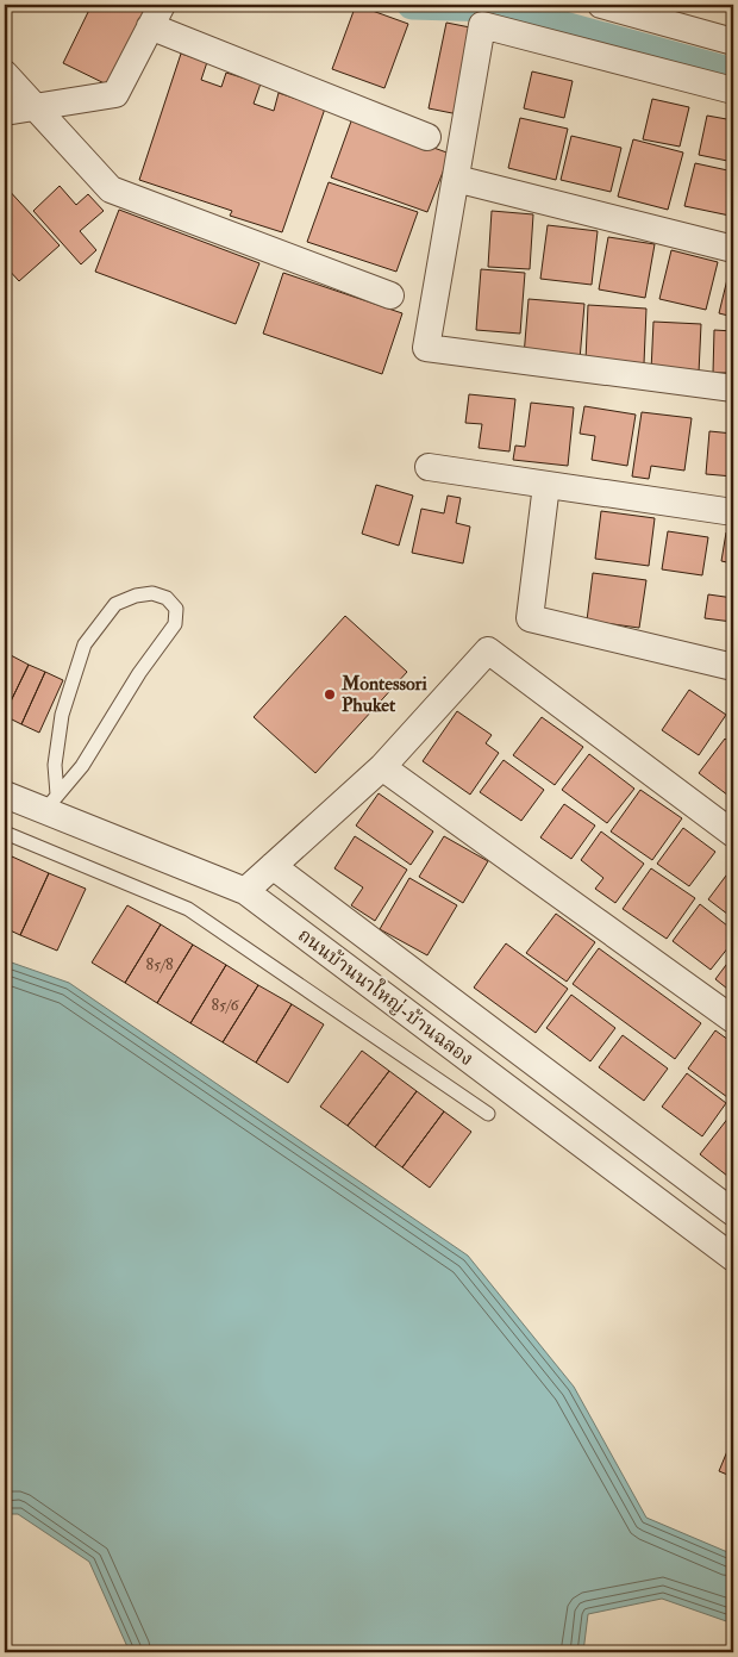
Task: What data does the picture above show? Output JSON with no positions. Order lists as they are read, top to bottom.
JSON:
{
  "streets": {
    "street": ["ถนนบ้านนาใหญ่-บ้านฉลอง"]
  },
  "places": ["Montessori Phuket"],
  "house_numbers": ["85/8", "85/6"]
}
